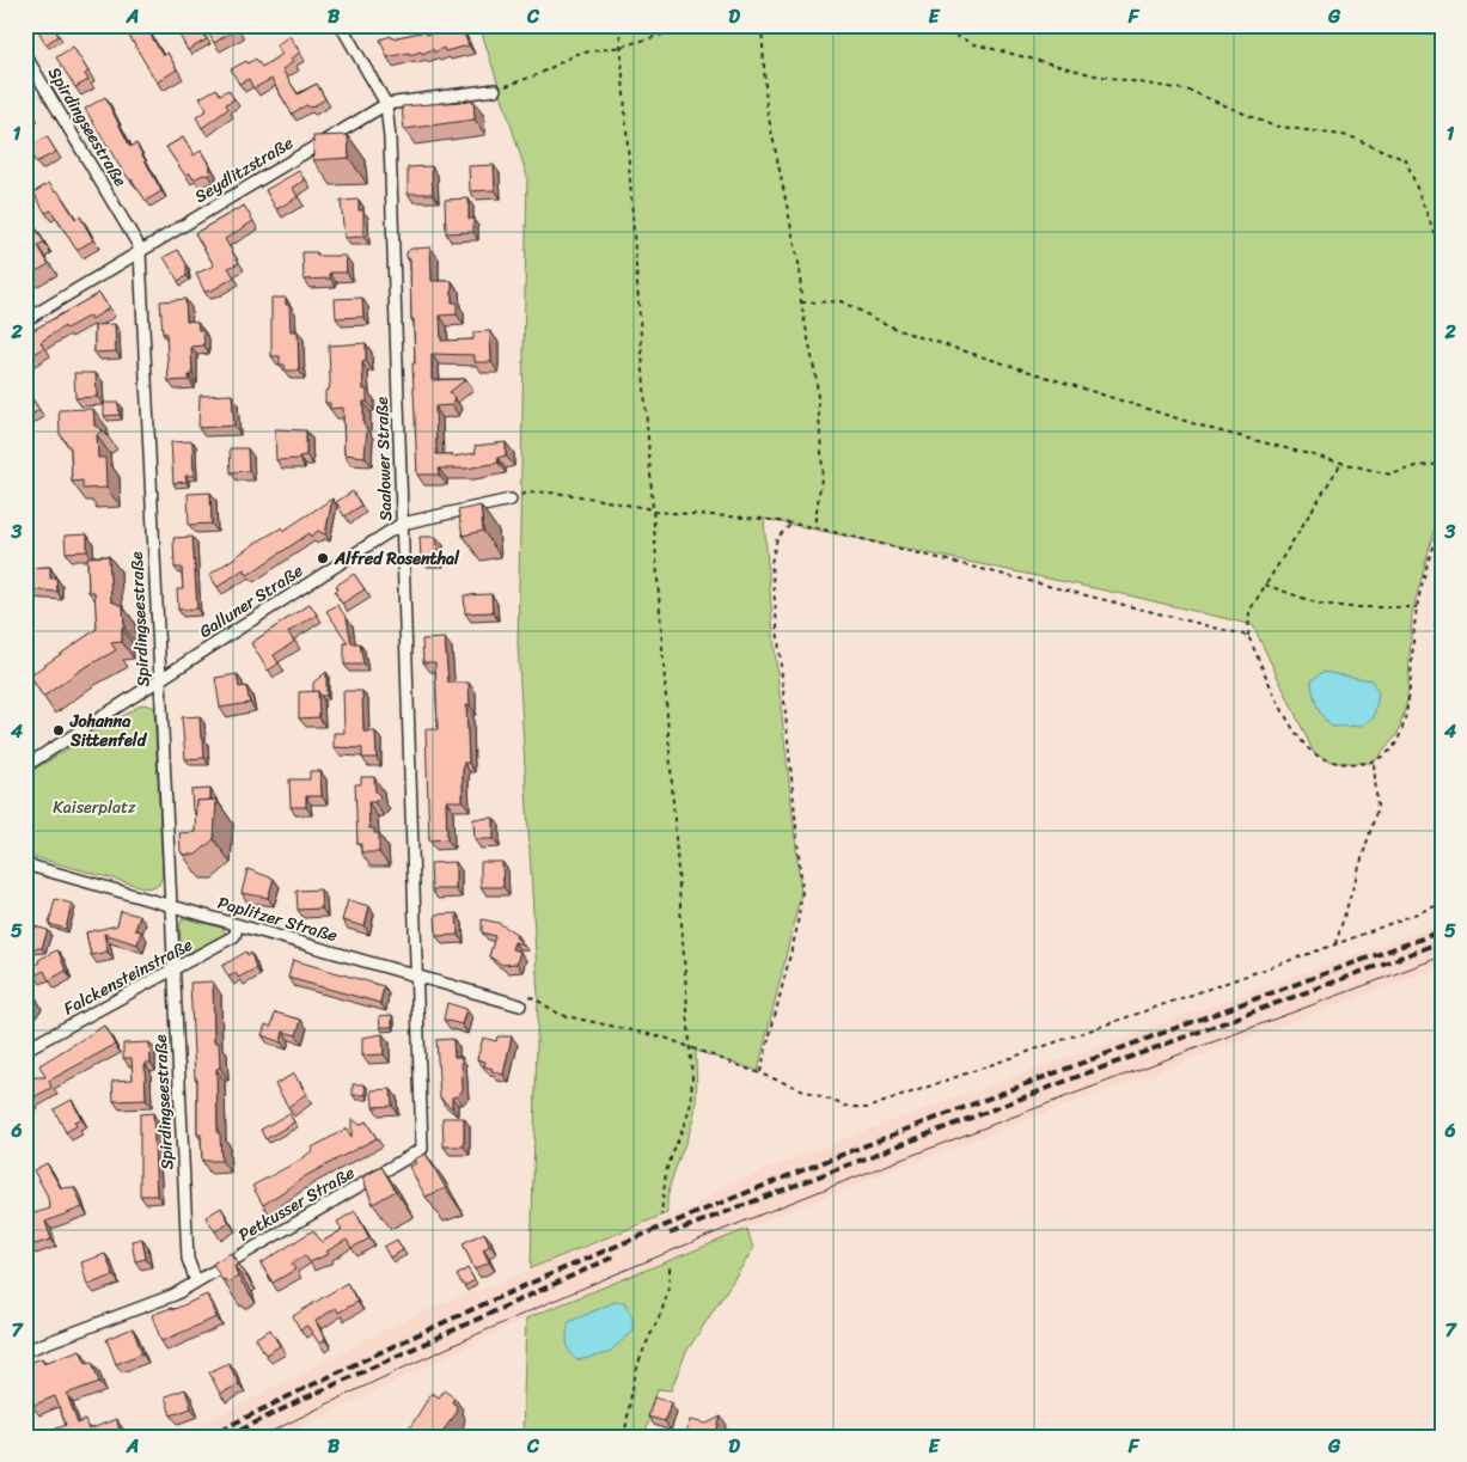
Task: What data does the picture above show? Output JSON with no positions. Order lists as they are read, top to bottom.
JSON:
{
  "streets": {
    "street": [
      "Spirdingseestraße",
      "Seydlitzstraße",
      "Saalower Straße",
      "Galluner Straße",
      "Paplitzer Straße",
      "Falckensteinstraße",
      "Petkusser Straße"
    ]
  },
  "crossings": [
    ["Spirdingseestraße", "Seydlitzstraße"],
    ["Spirdingseestraße", "Galluner Straße"],
    ["Spirdingseestraße", "Paplitzer Straße"],
    ["Spirdingseestraße", "Falckensteinstraße"],
    ["Spirdingseestraße", "Petkusser Straße"],
    ["Seydlitzstraße", "Saalower Straße"],
    ["Saalower Straße", "Galluner Straße"],
    ["Saalower Straße", "Paplitzer Straße"],
    ["Saalower Straße", "Petkusser Straße"],
    ["Paplitzer Straße", "Falckensteinstraße"],
    ["Paplitzer Straße", "Petkusser Straße"]
  ],
  "parks": ["Kaiserplatz"],
  "places": ["Alfred Rosenthal", "Johanna Sittenfeld"],
  "grid": {
    "columns": [
      "A",
      "B",
      "C",
      "D",
      "E",
      "F",
      "G"
    ],
    "rows": [
      "1",
      "2",
      "3",
      "4",
      "5",
      "6",
      "7"
    ]
  }
}
